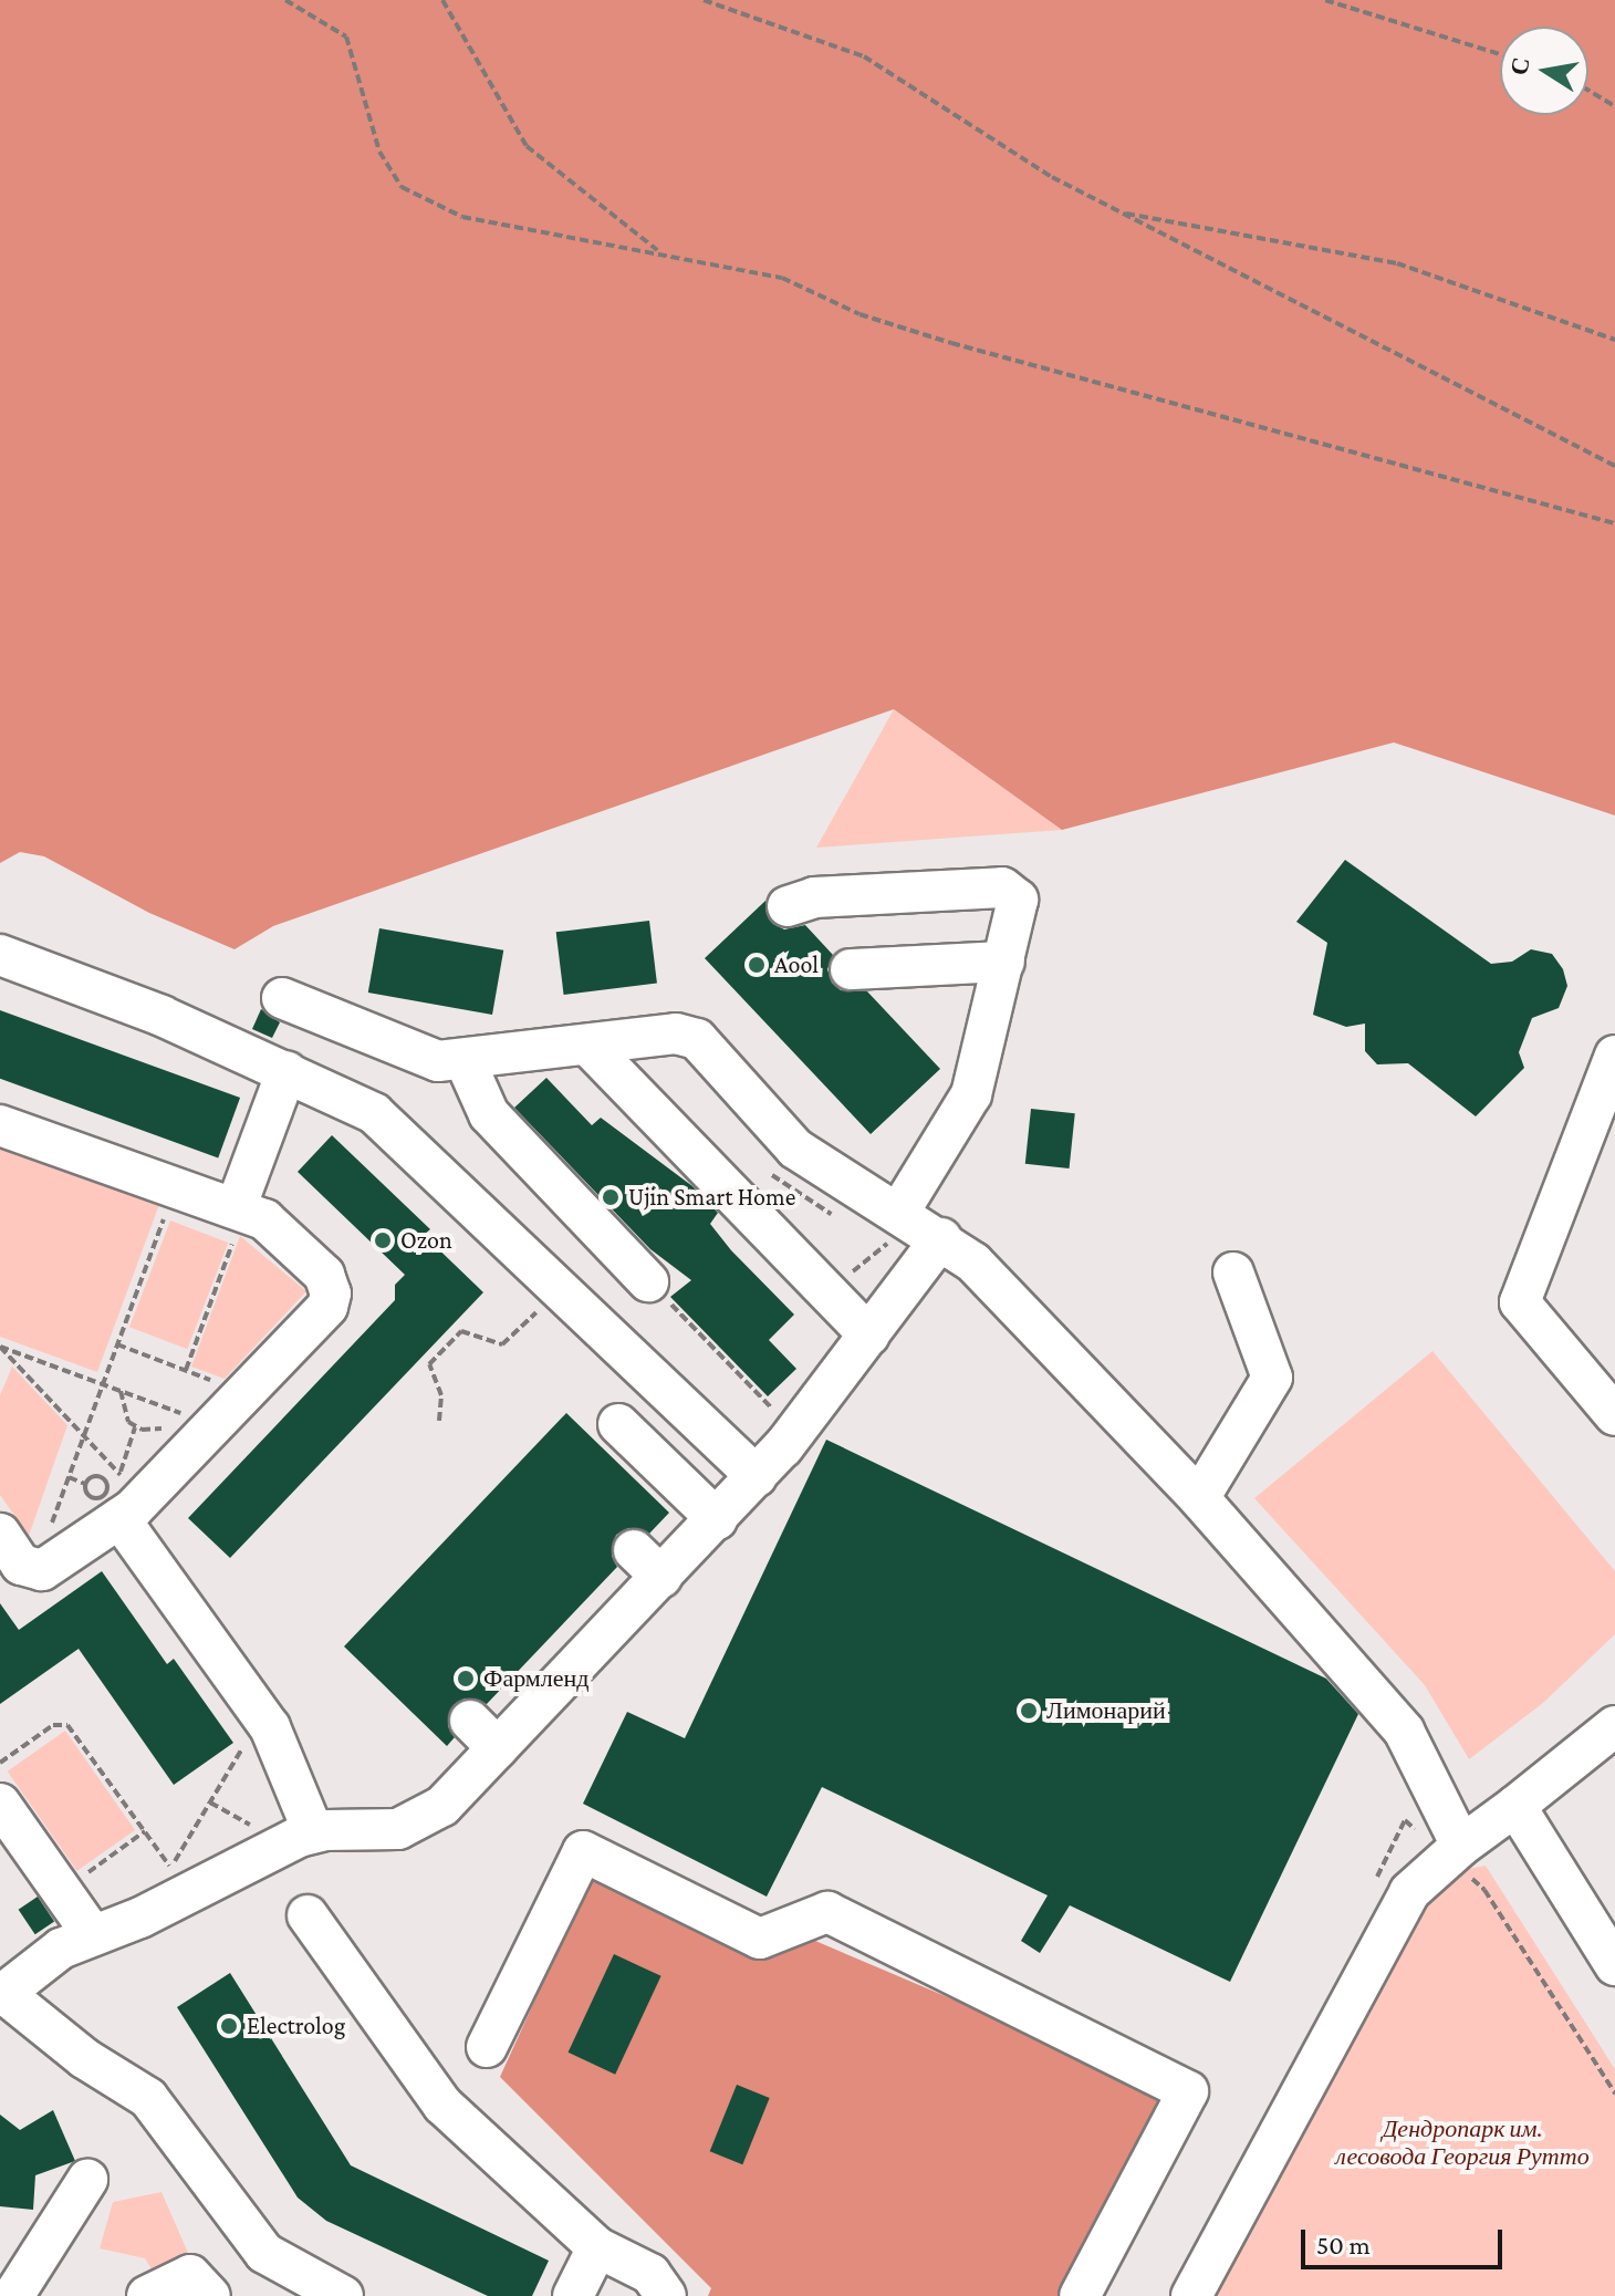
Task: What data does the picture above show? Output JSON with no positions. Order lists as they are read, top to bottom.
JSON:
{
  "parks": ["Дендропарк им. лесовода Георгия Рутто"],
  "places": [
    "Aool",
    "Ujin Smart Home",
    "Ozon",
    "Фармленд",
    "Лимонарий",
    "Electrolog"
  ],
  "scale_bar": "50 m",
  "north": "left"
}
